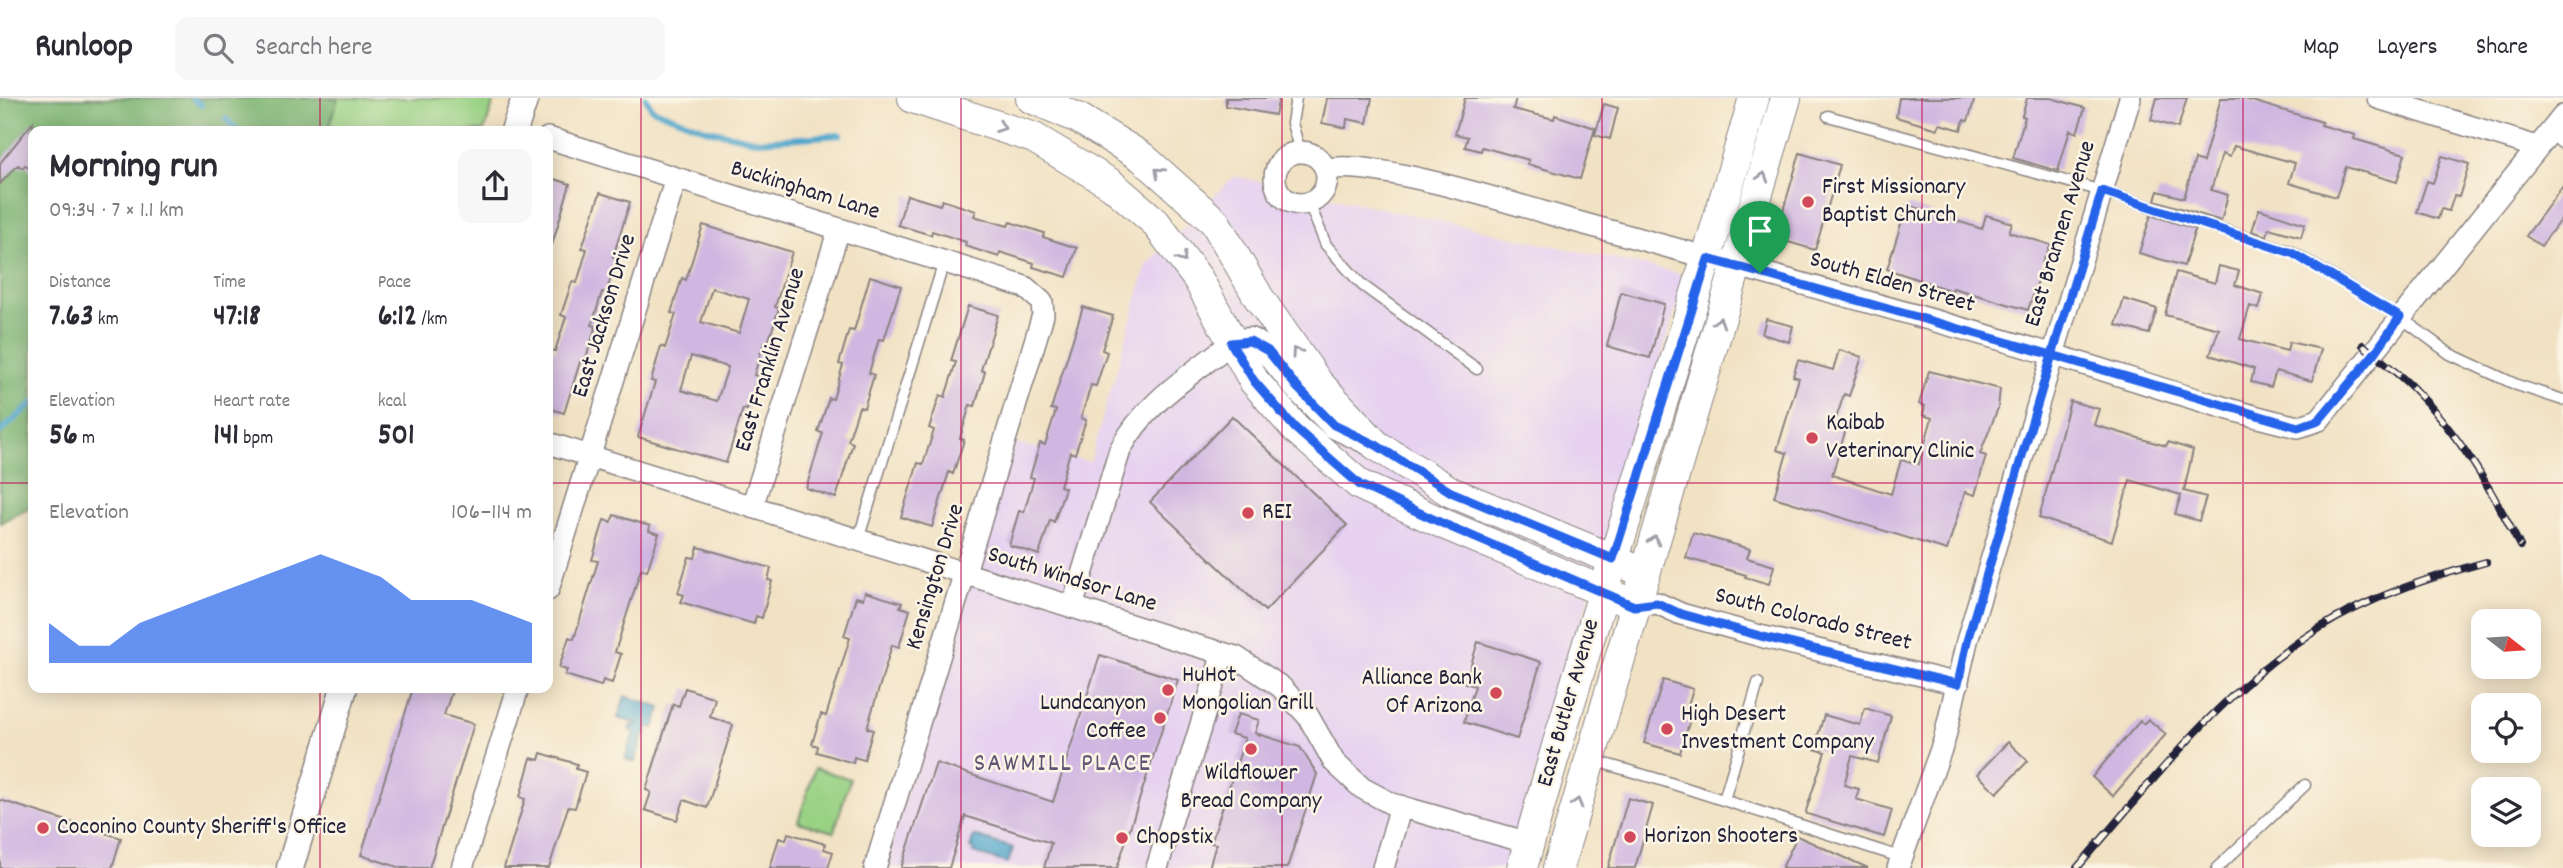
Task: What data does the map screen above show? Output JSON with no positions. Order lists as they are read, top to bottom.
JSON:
{
  "streets": {
    "main road": ["East Butler Avenue"],
    "street": [
      "Buckingham Lane",
      "East Brannen Avenue",
      "South Elden Street",
      "East Jackson Drive",
      "East Franklin Avenue",
      "Kensington Drive",
      "South Windsor Lane",
      "South Colorado Street"
    ]
  },
  "crossings": [
    ["Buckingham Lane", "East Jackson Drive"],
    ["Buckingham Lane", "East Franklin Avenue"],
    ["Buckingham Lane", "Kensington Drive"],
    ["East Brannen Avenue", "South Elden Street"],
    ["East Brannen Avenue", "South Colorado Street"],
    ["South Elden Street", "East Butler Avenue"],
    ["East Jackson Drive", "South Windsor Lane"],
    ["East Franklin Avenue", "South Windsor Lane"],
    ["Kensington Drive", "South Windsor Lane"],
    ["South Windsor Lane", "East Butler Avenue"],
    ["South Colorado Street", "East Butler Avenue"]
  ],
  "districts": ["SAWMILL PLACE"],
  "places": [
    "First Missionary Baptist Church",
    "Kaibab Veterinary Clinic",
    "REI",
    "HuHot Mongolian Grill",
    "Alliance Bank Of Arizona",
    "Lundcanyon Coffee",
    "High Desert Investment Company",
    "Wildflower Bread Company",
    "Coconino County Sheriff's Office",
    "Horizon Shooters",
    "Chopstix"
  ],
  "north": "right",
  "page": {
    "header": "Runloop",
    "search": "Search here",
    "nav": ["Map", "Layers", "Share"],
    "heading": ["Morning run", "09:34 · 7 × 1.1 km"],
    "stats": [
      ["Distance", "7.63 km"],
      ["Time", "47:18"],
      ["Pace", "6:12 /km"],
      ["Elevation", "56 m"],
      ["Heart rate", "141 bpm"],
      ["kcal", "501"]
    ],
    "chart": ["Elevation", "106–114 m"]
  }
}
